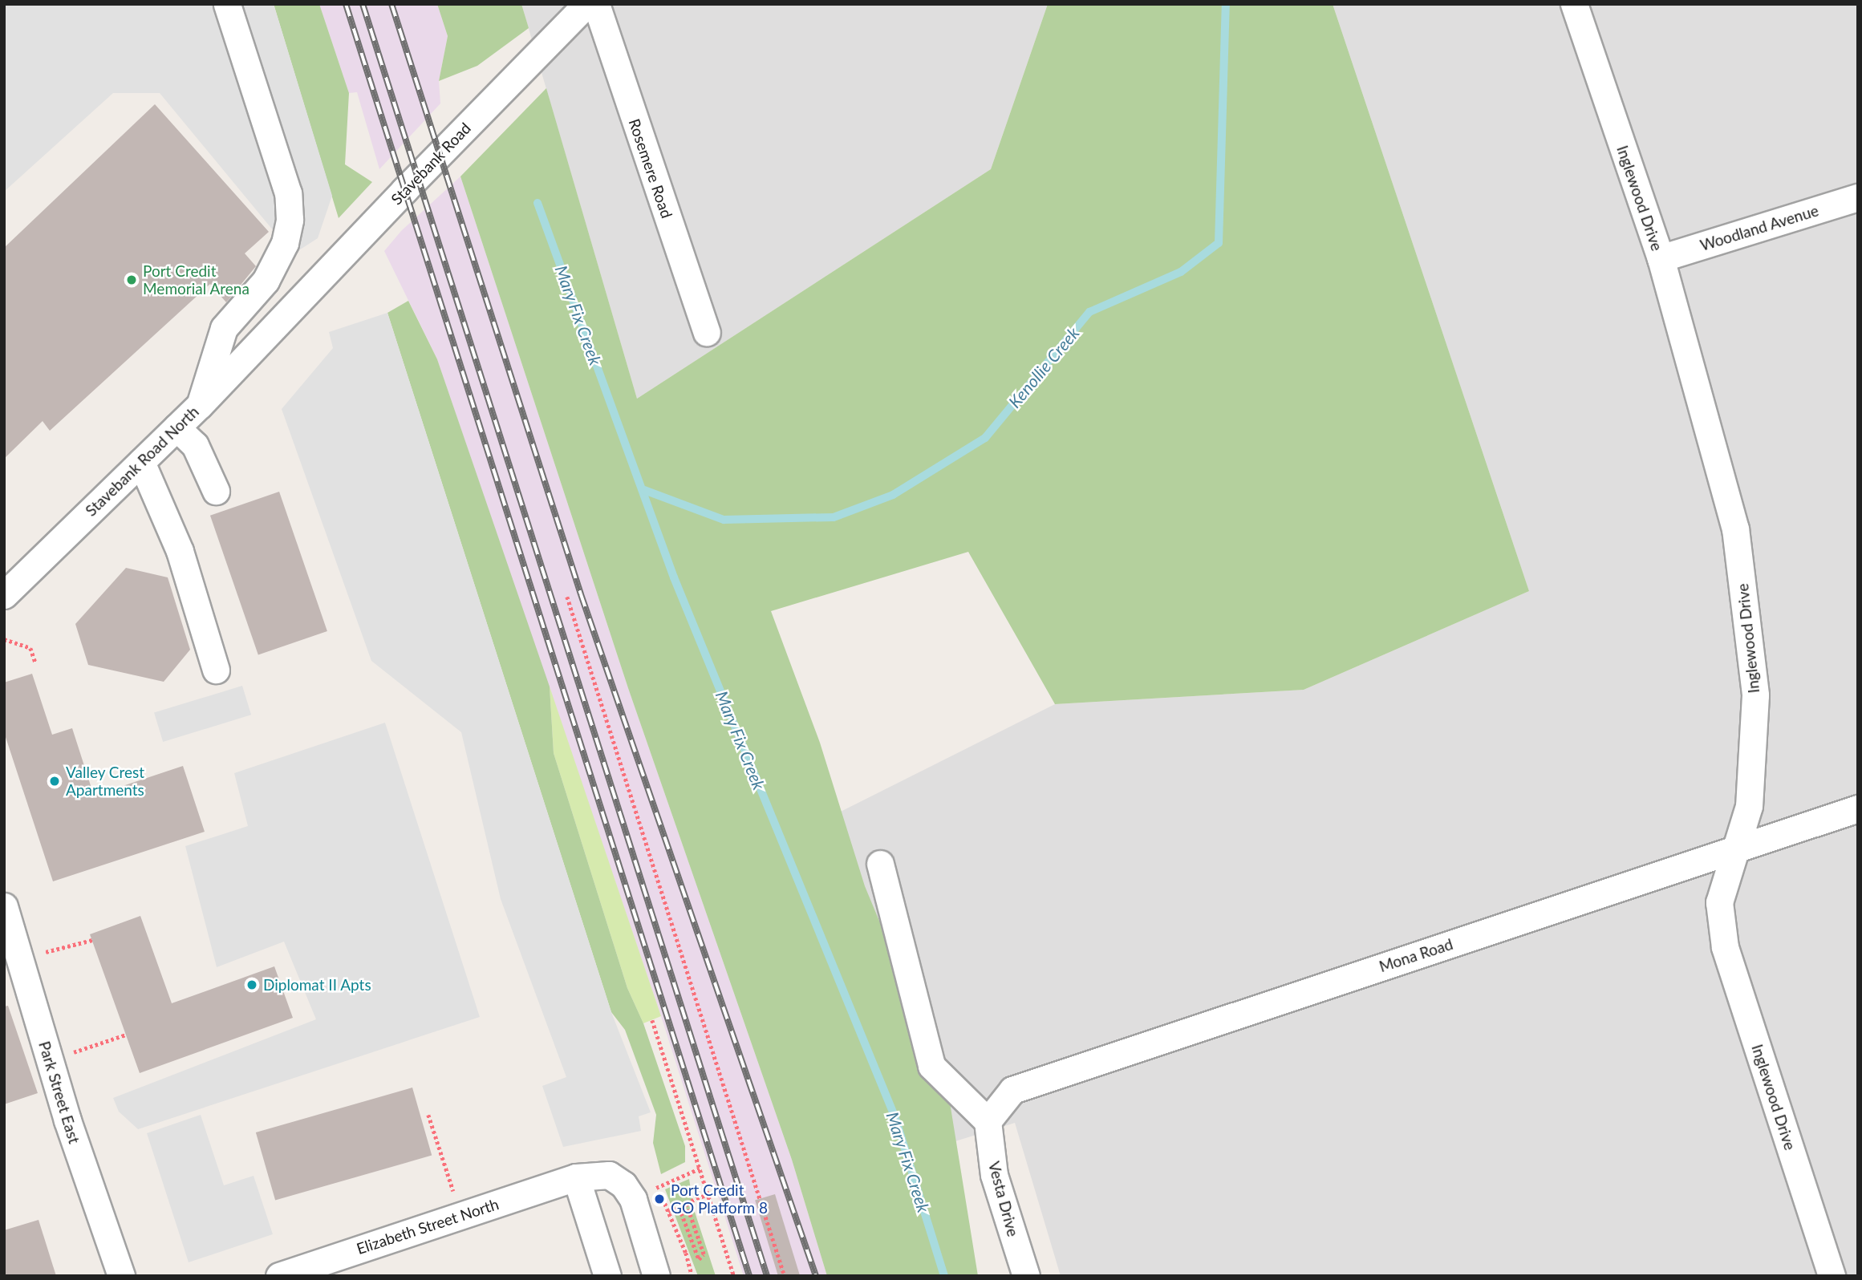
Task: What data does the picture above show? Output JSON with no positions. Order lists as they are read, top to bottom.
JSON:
{
  "streets": {
    "street": [
      "Stavebank Road",
      "Rosemere Road",
      "Inglewood Drive",
      "Woodland Avenue",
      "Stavebank Road North",
      "Mona Road",
      "Park Street East",
      "Vesta Drive",
      "Elizabeth Street North"
    ]
  },
  "crossings": [
    ["Stavebank Road", "Stavebank Road North"],
    ["Inglewood Drive", "Woodland Avenue"],
    ["Inglewood Drive", "Mona Road"],
    ["Mona Road", "Vesta Drive"]
  ],
  "water": ["Mary Fix Creek", "Kenollie Creek"],
  "places": [
    "Port Credit Memorial Arena",
    "Valley Crest Apartments",
    "Diplomat II Apts",
    "Port Credit GO Platform 8"
  ]
}
